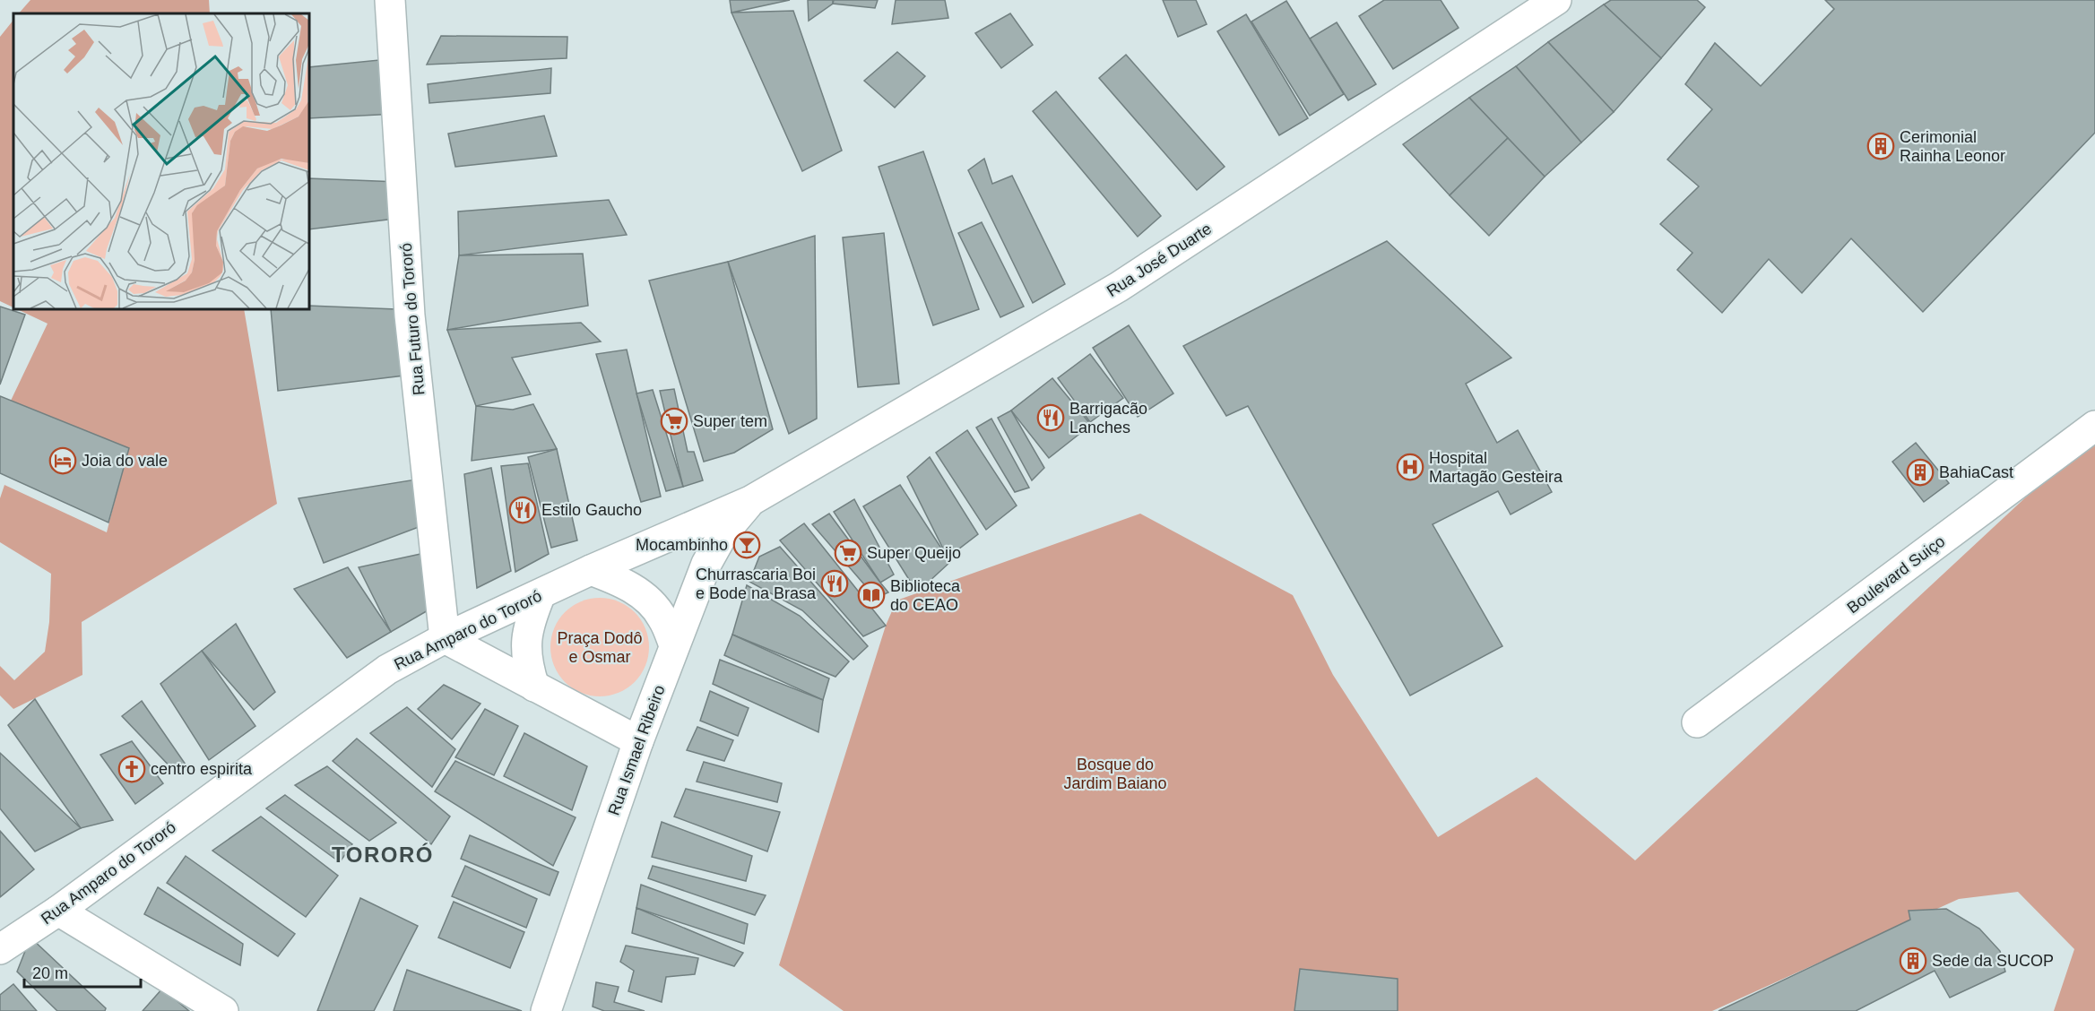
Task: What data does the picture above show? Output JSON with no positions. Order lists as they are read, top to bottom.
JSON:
{
  "streets": {
    "street": [
      "Rua José Duarte",
      "Rua Futuro do Tororó",
      "Boulevard Suiço",
      "Rua Amparo do Tororó",
      "Rua Ismael Ribeiro"
    ]
  },
  "crossings": [
    ["Rua José Duarte", "Rua Amparo do Tororó"],
    ["Rua José Duarte", "Rua Ismael Ribeiro"],
    ["Rua Futuro do Tororó", "Rua Amparo do Tororó"],
    ["Rua Amparo do Tororó", "Rua Ismael Ribeiro"]
  ],
  "districts": ["TORORÓ"],
  "parks": ["Praça Dodô e Osmar", "Bosque do Jardim Baiano"],
  "places": {
    "building": ["Cerimonial Rainha Leonor", "BahiaCast", "Sede da SUCOP"],
    "restaurant": ["Barrigacão Lanches", "Estilo Gaucho", "Churrascaria Boi e Bode na Brasa"],
    "supermarket": ["Super tem", "Super Queijo"],
    "hotel": ["Joia do vale"],
    "hospital": ["Hospital Martagão Gesteira"],
    "bar": ["Mocambinho"],
    "library": ["Biblioteca do CEAO"],
    "church": ["centro espirita"]
  },
  "scale_bar": "20 m"
}
